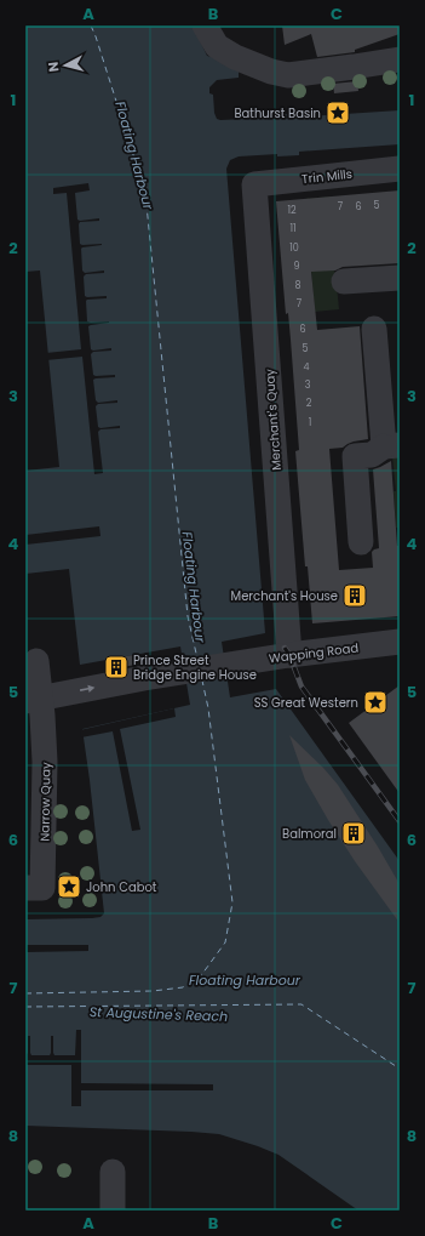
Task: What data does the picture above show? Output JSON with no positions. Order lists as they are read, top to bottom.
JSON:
{
  "streets": {
    "street": [
      "Trin Mills",
      "Merchant's Quay",
      "Wapping Road",
      "Narrow Quay"
    ]
  },
  "crossings": [
    ["Trin Mills", "Merchant's Quay"],
    ["Merchant's Quay", "Wapping Road"],
    ["Wapping Road", "Narrow Quay"]
  ],
  "one_way": ["Wapping Road"],
  "water": ["Floating Harbour", "St Augustine's Reach"],
  "places": {
    "place": ["Bathurst Basin", "SS Great Western", "John Cabot"],
    "building": ["Merchant's House", "Prince Street Bridge Engine House", "Balmoral"]
  },
  "house_numbers": [
    "5",
    "7",
    "6",
    "12",
    "11",
    "10",
    "9",
    "8",
    "7",
    "6",
    "5",
    "4",
    "3",
    "2",
    "1"
  ],
  "north": "left",
  "grid": {
    "columns": ["A", "B", "C"],
    "rows": [
      "1",
      "2",
      "3",
      "4",
      "5",
      "6",
      "7",
      "8"
    ]
  }
}
